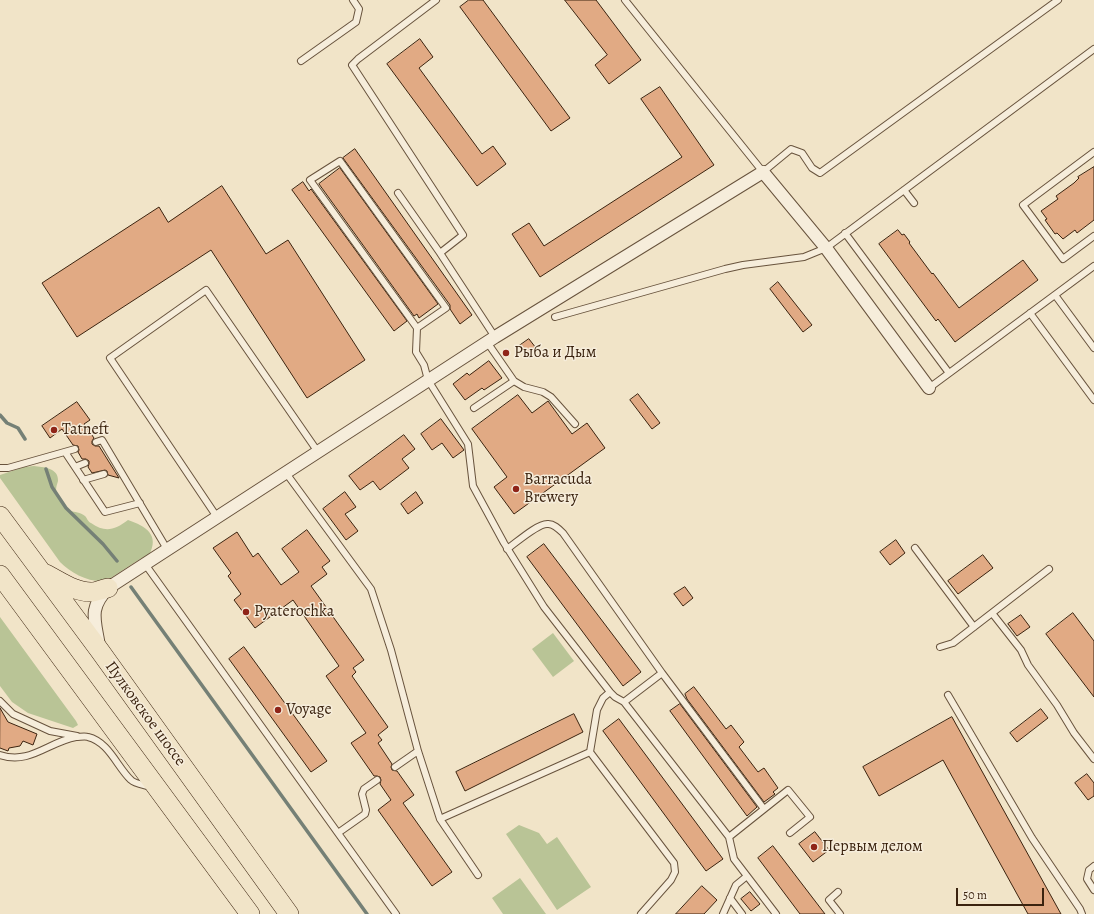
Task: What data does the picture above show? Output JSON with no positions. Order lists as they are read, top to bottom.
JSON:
{
  "streets": {
    "highway": ["Пулковское шоссе"]
  },
  "places": [
    "Рыба и Дым",
    "Tatneft",
    "Barracuda Brewery",
    "Pyaterochka",
    "Voyage",
    "Первым делом"
  ],
  "scale_bar": "50 m"
}
